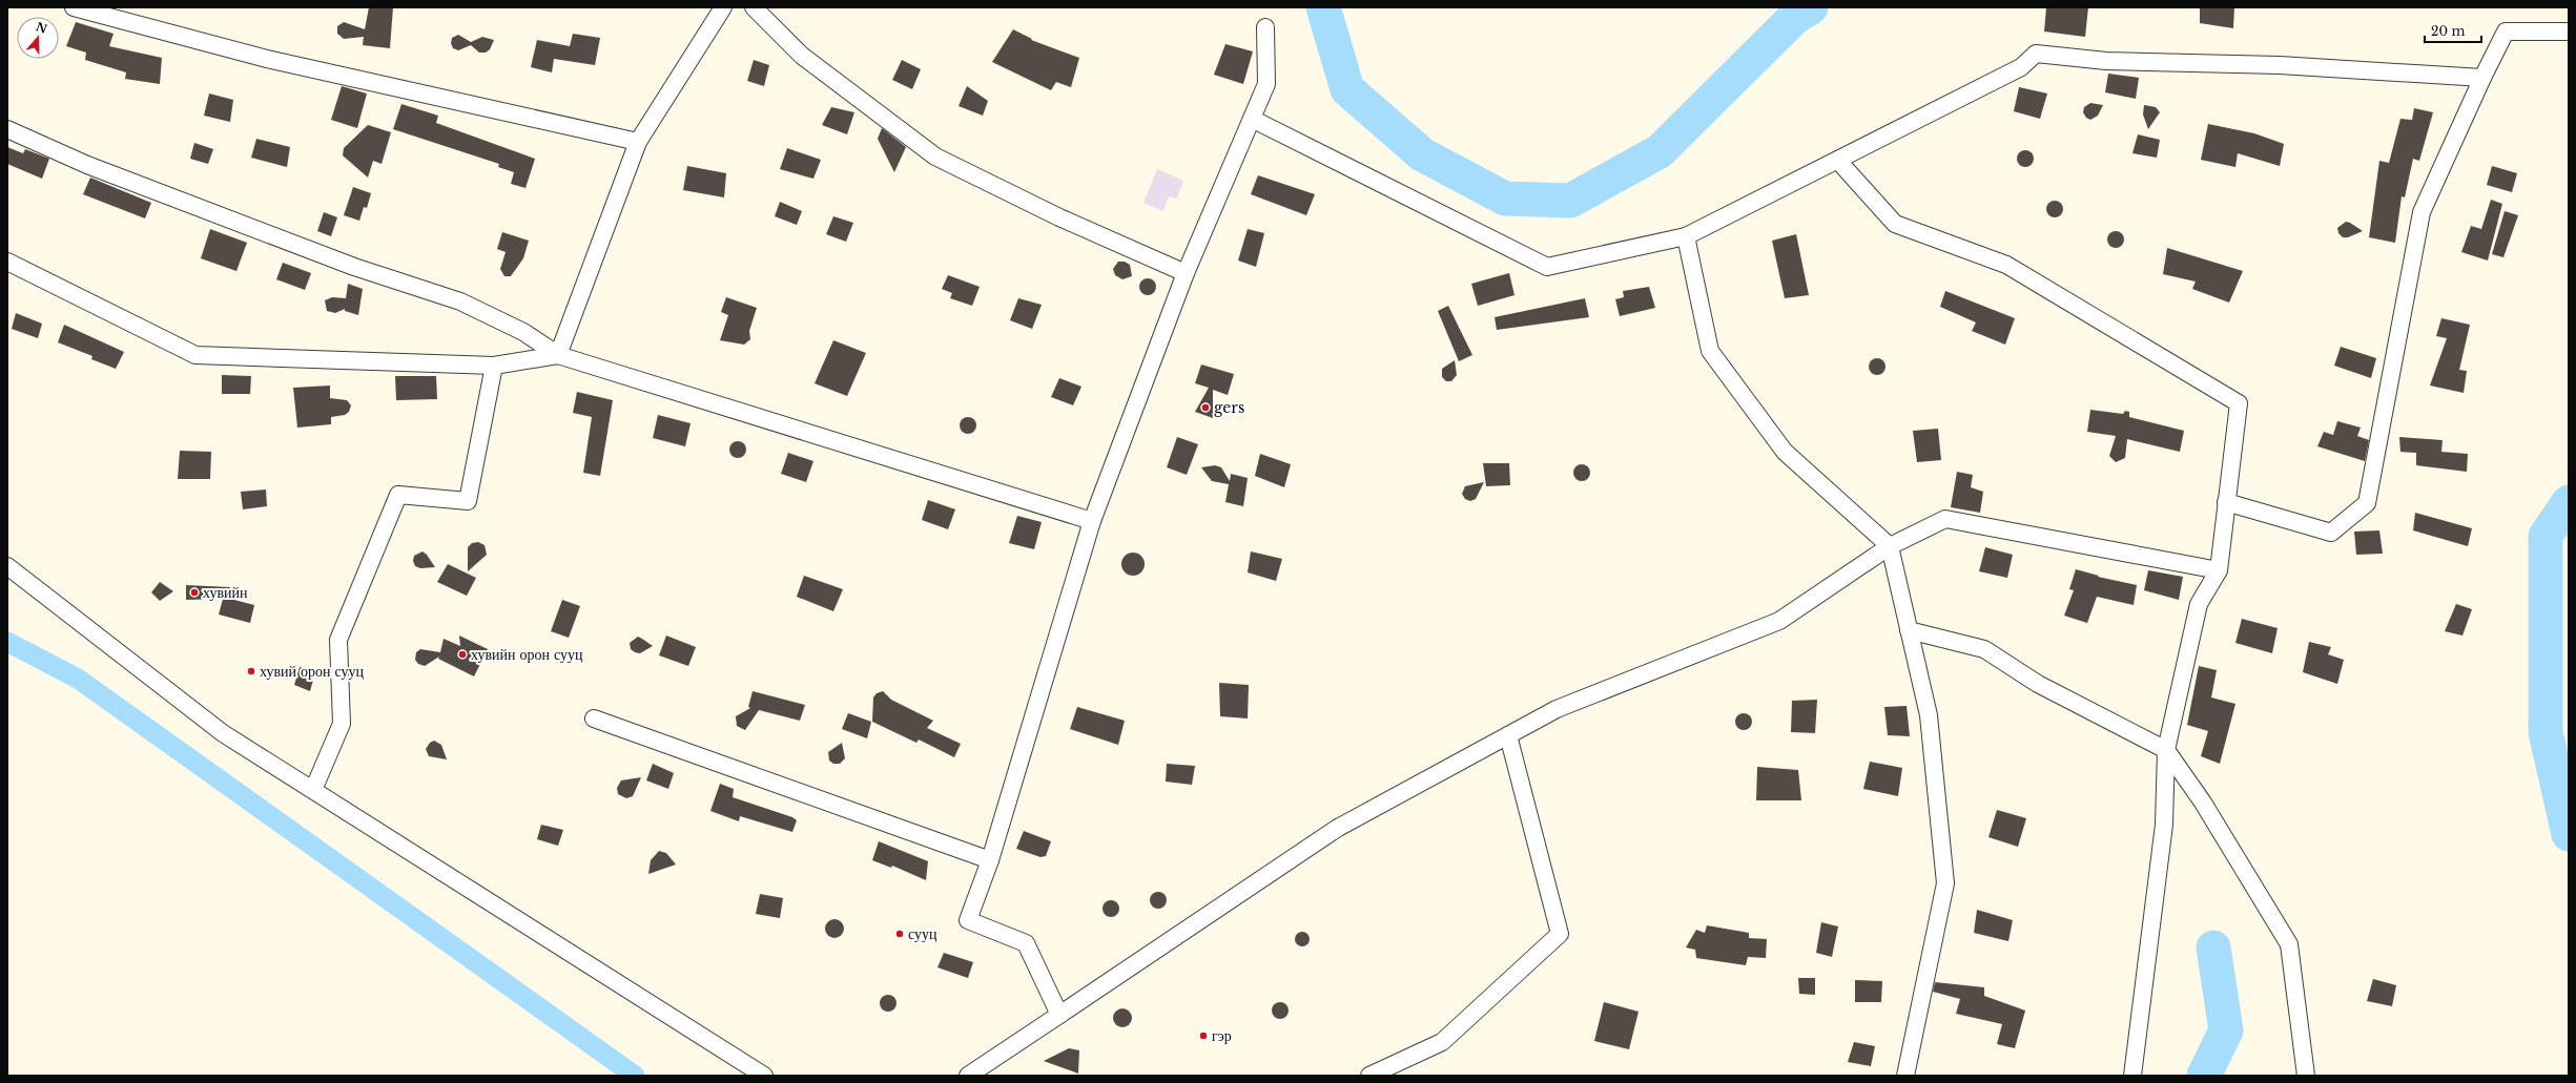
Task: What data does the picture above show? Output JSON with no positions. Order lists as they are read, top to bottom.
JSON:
{
  "places": [
    "gers",
    "хувийн",
    "хувийн орон сууц",
    "хувий орон сууц",
    "сууц",
    "гэр"
  ],
  "scale_bar": "20 m",
  "north": "top"
}
